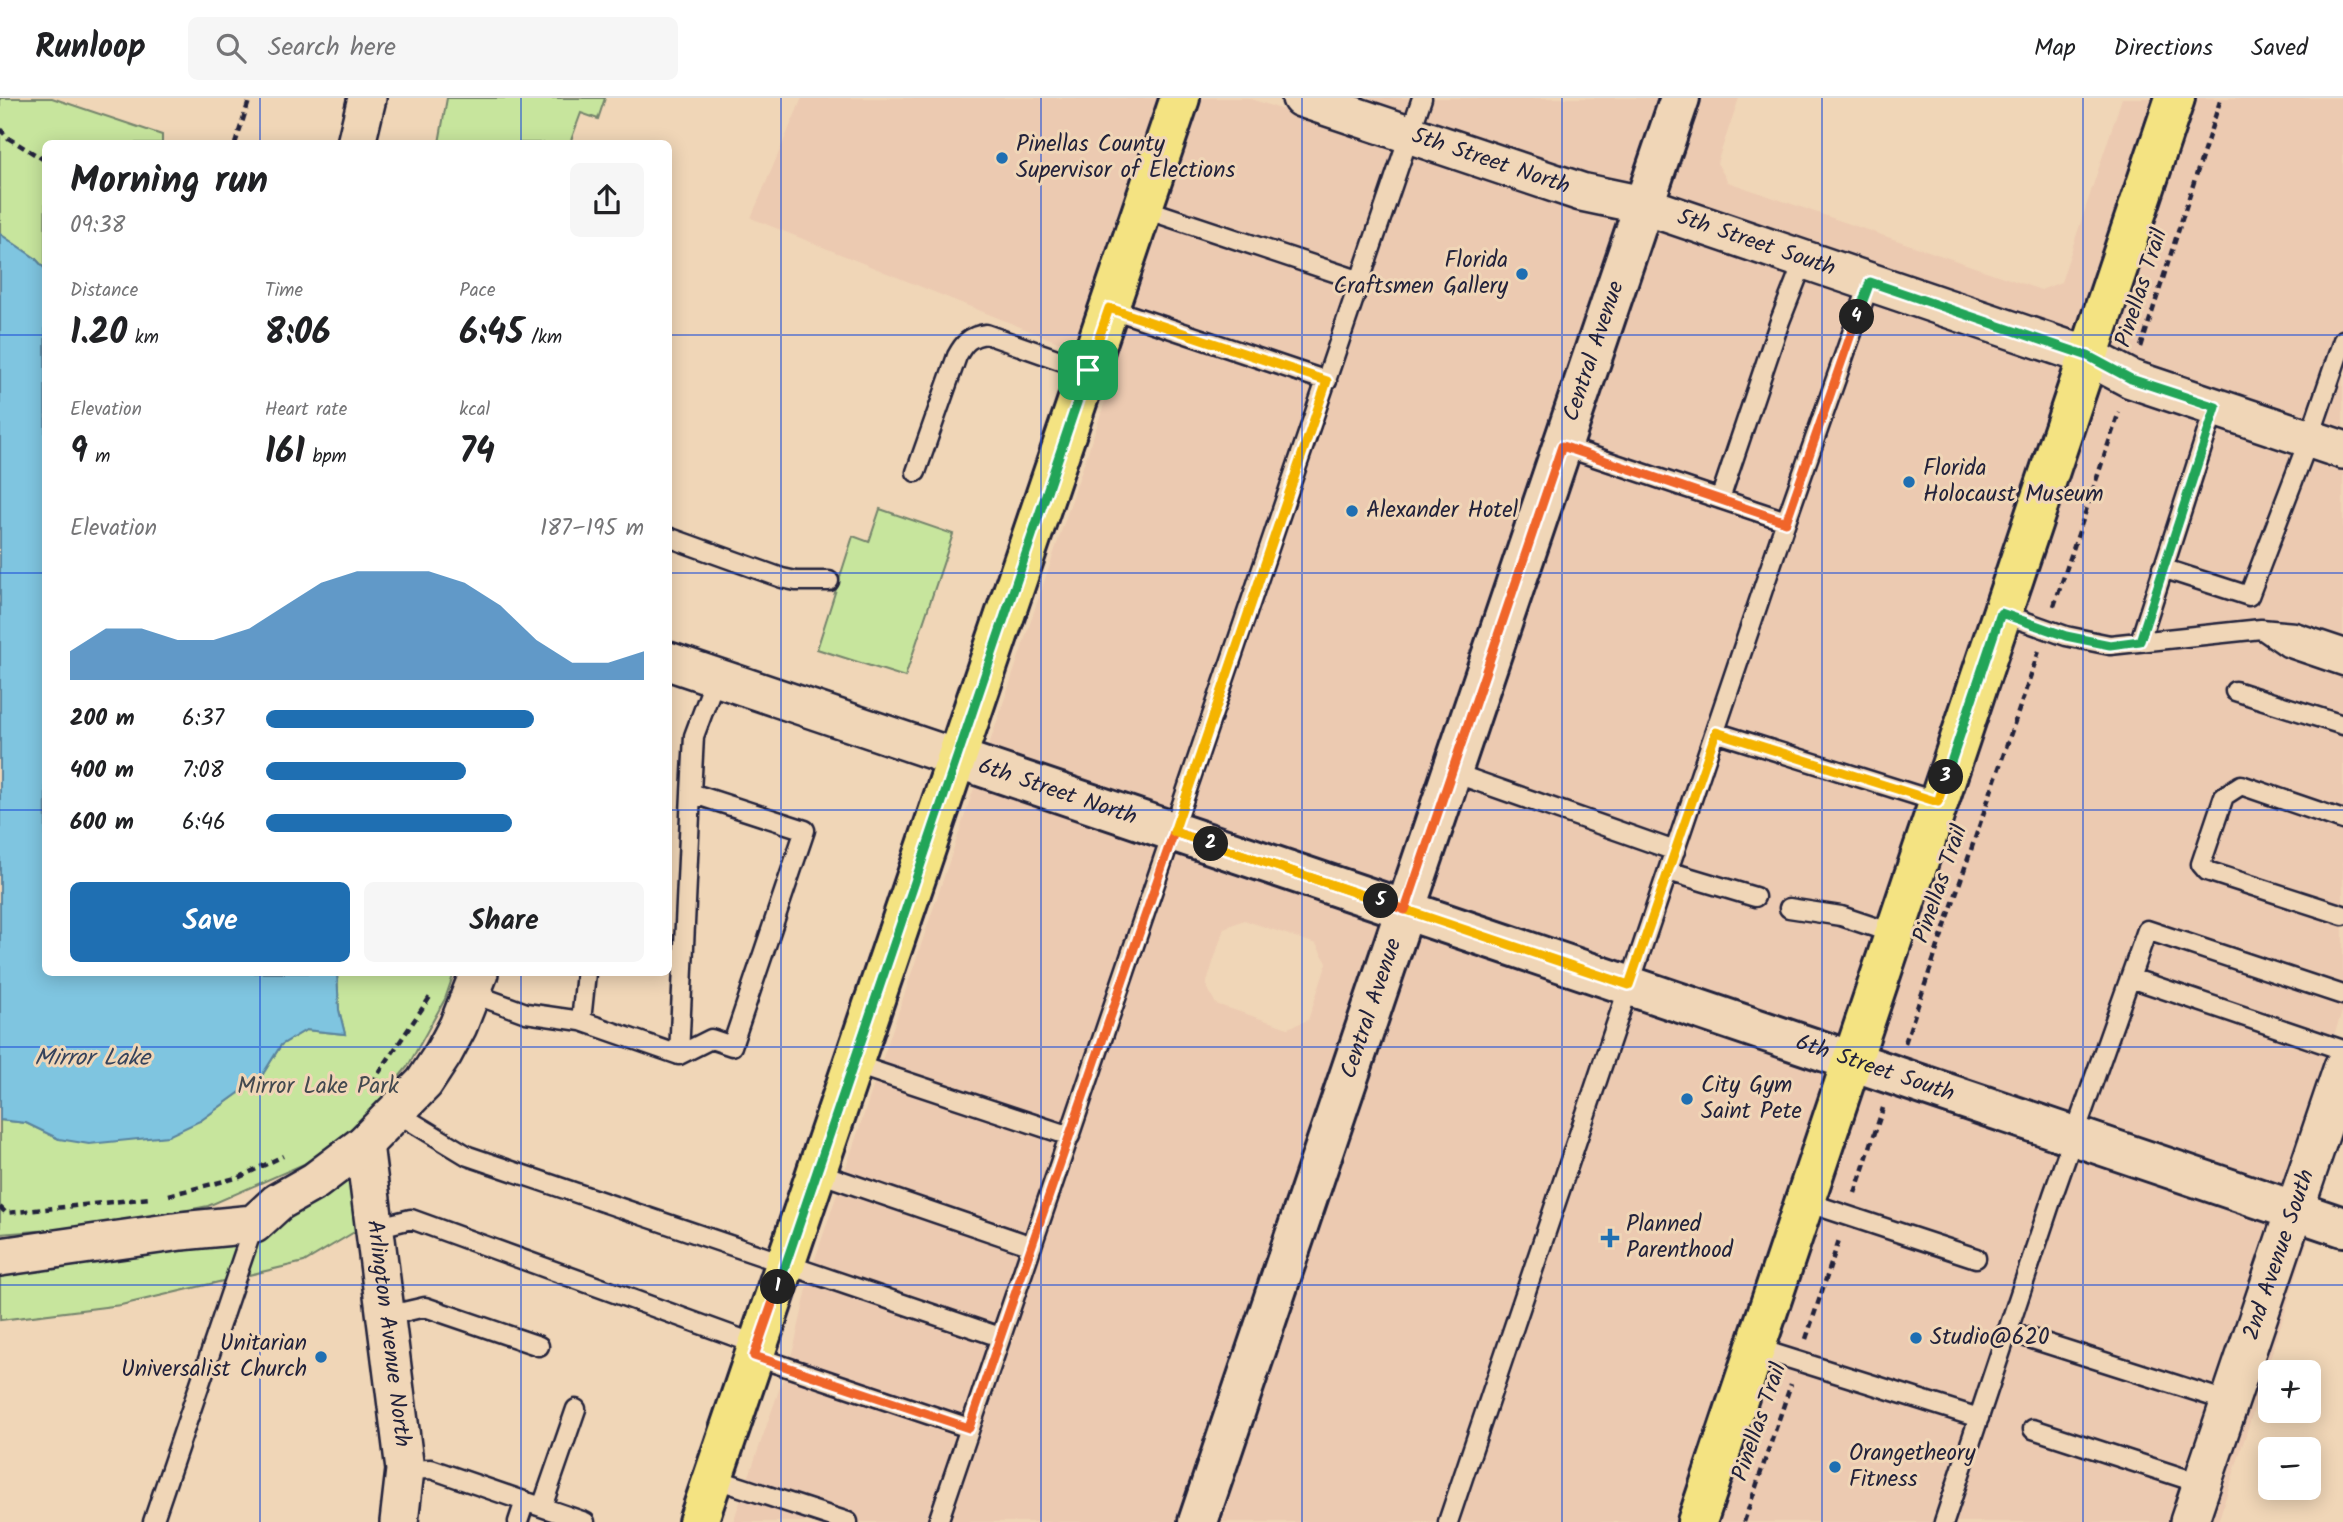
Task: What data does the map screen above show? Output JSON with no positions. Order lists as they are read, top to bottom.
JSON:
{
  "streets": {
    "street": [
      "5th Street North",
      "5th Street South",
      "Central Avenue",
      "6th Street North",
      "6th Street South",
      "2nd Avenue South",
      "Arlington Avenue North"
    ],
    "path": ["Pinellas Trail"]
  },
  "crossings": [
    ["5th Street North", "5th Street South"],
    ["5th Street North", "Central Avenue"],
    ["5th Street South", "Pinellas Trail"],
    ["5th Street South", "Central Avenue"],
    ["Pinellas Trail", "6th Street South"],
    ["Central Avenue", "6th Street North"],
    ["Central Avenue", "6th Street South"],
    ["6th Street North", "6th Street South"],
    ["6th Street South", "2nd Avenue South"]
  ],
  "water": ["Mirror Lake"],
  "parks": ["Mirror Lake Park"],
  "places": {
    "other": [
      "Pinellas County Supervisor of Elections",
      "Florida Craftsmen Gallery",
      "Florida Holocaust Museum",
      "Alexander Hotel",
      "City Gym Saint Pete",
      "Studio@620",
      "Unitarian Universalist Church",
      "Orangetheory Fitness"
    ],
    "health": ["Planned Parenthood"]
  },
  "page": {
    "header": "Runloop",
    "search": "Search here",
    "nav": ["Map", "Directions", "Saved"],
    "heading": ["Morning run", "09:38"],
    "stats": [
      ["Distance", "1.20 km"],
      ["Time", "8:06"],
      ["Pace", "6:45 /km"],
      ["Elevation", "9 m"],
      ["Heart rate", "161 bpm"],
      ["kcal", "74"]
    ],
    "pins": [
      "4",
      "3",
      "2",
      "5",
      "1"
    ],
    "chart": ["Elevation", "187–195 m"],
    "list": [
      {
        "name": "200 m",
        "note": "6:37"
      },
      {
        "name": "400 m",
        "note": "7:08"
      },
      {
        "name": "600 m",
        "note": "6:46"
      }
    ],
    "buttons": ["Save", "Share"],
    "map_buttons": ["+", "−"]
  }
}
